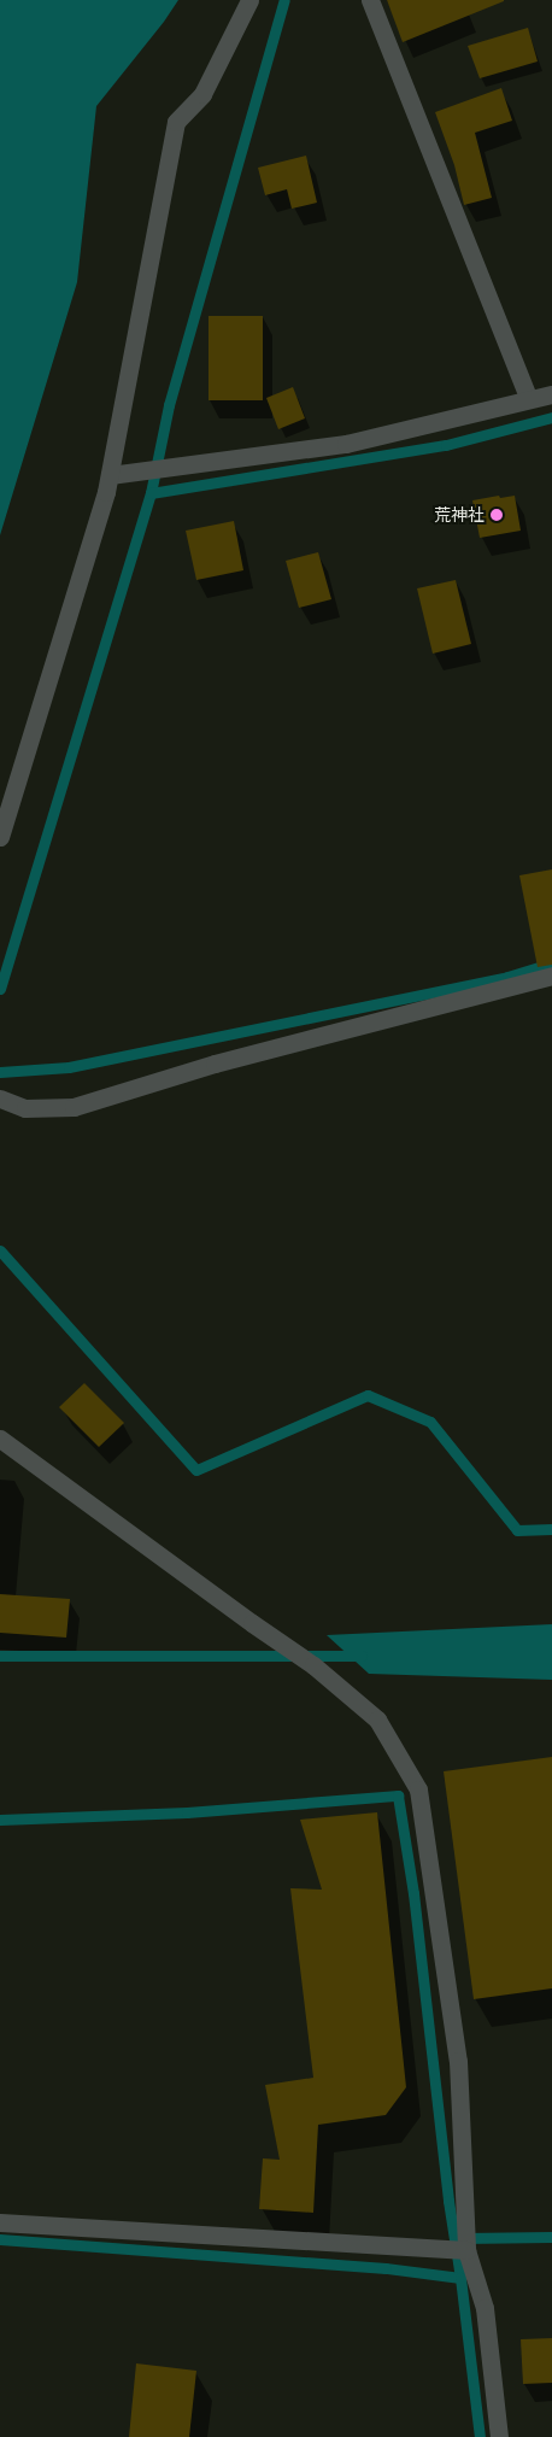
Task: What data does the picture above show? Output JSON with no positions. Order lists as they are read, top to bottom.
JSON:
{
  "places": ["荒神社"]
}
